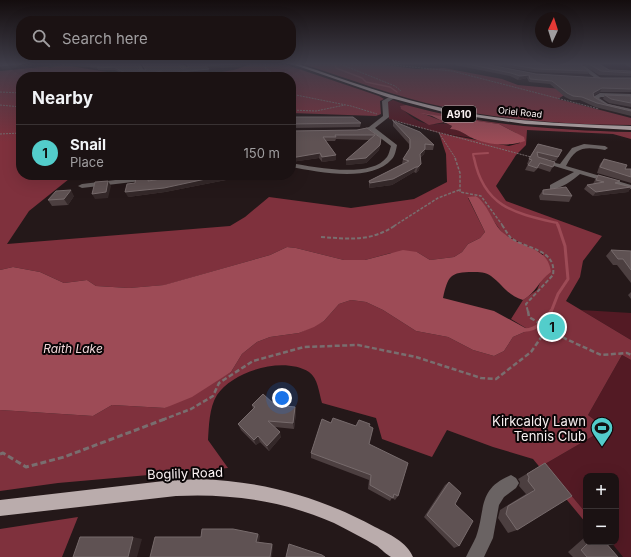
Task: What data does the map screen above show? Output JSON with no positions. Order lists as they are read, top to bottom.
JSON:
{
  "streets": {
    "main road": ["Oriel Road", "A910", "Boglily Road"]
  },
  "water": ["Raith Lake"],
  "places": {
    "sports": ["Kirkcaldy Lawn Tennis Club"]
  },
  "north": "top",
  "page": {
    "search": "Search here",
    "heading": "Nearby",
    "list": [
      {
        "mark": "1",
        "name": "Snail",
        "note": "Place",
        "value": "150 m"
      }
    ],
    "pins": "1",
    "map_buttons": ["+", "−"]
  }
}
